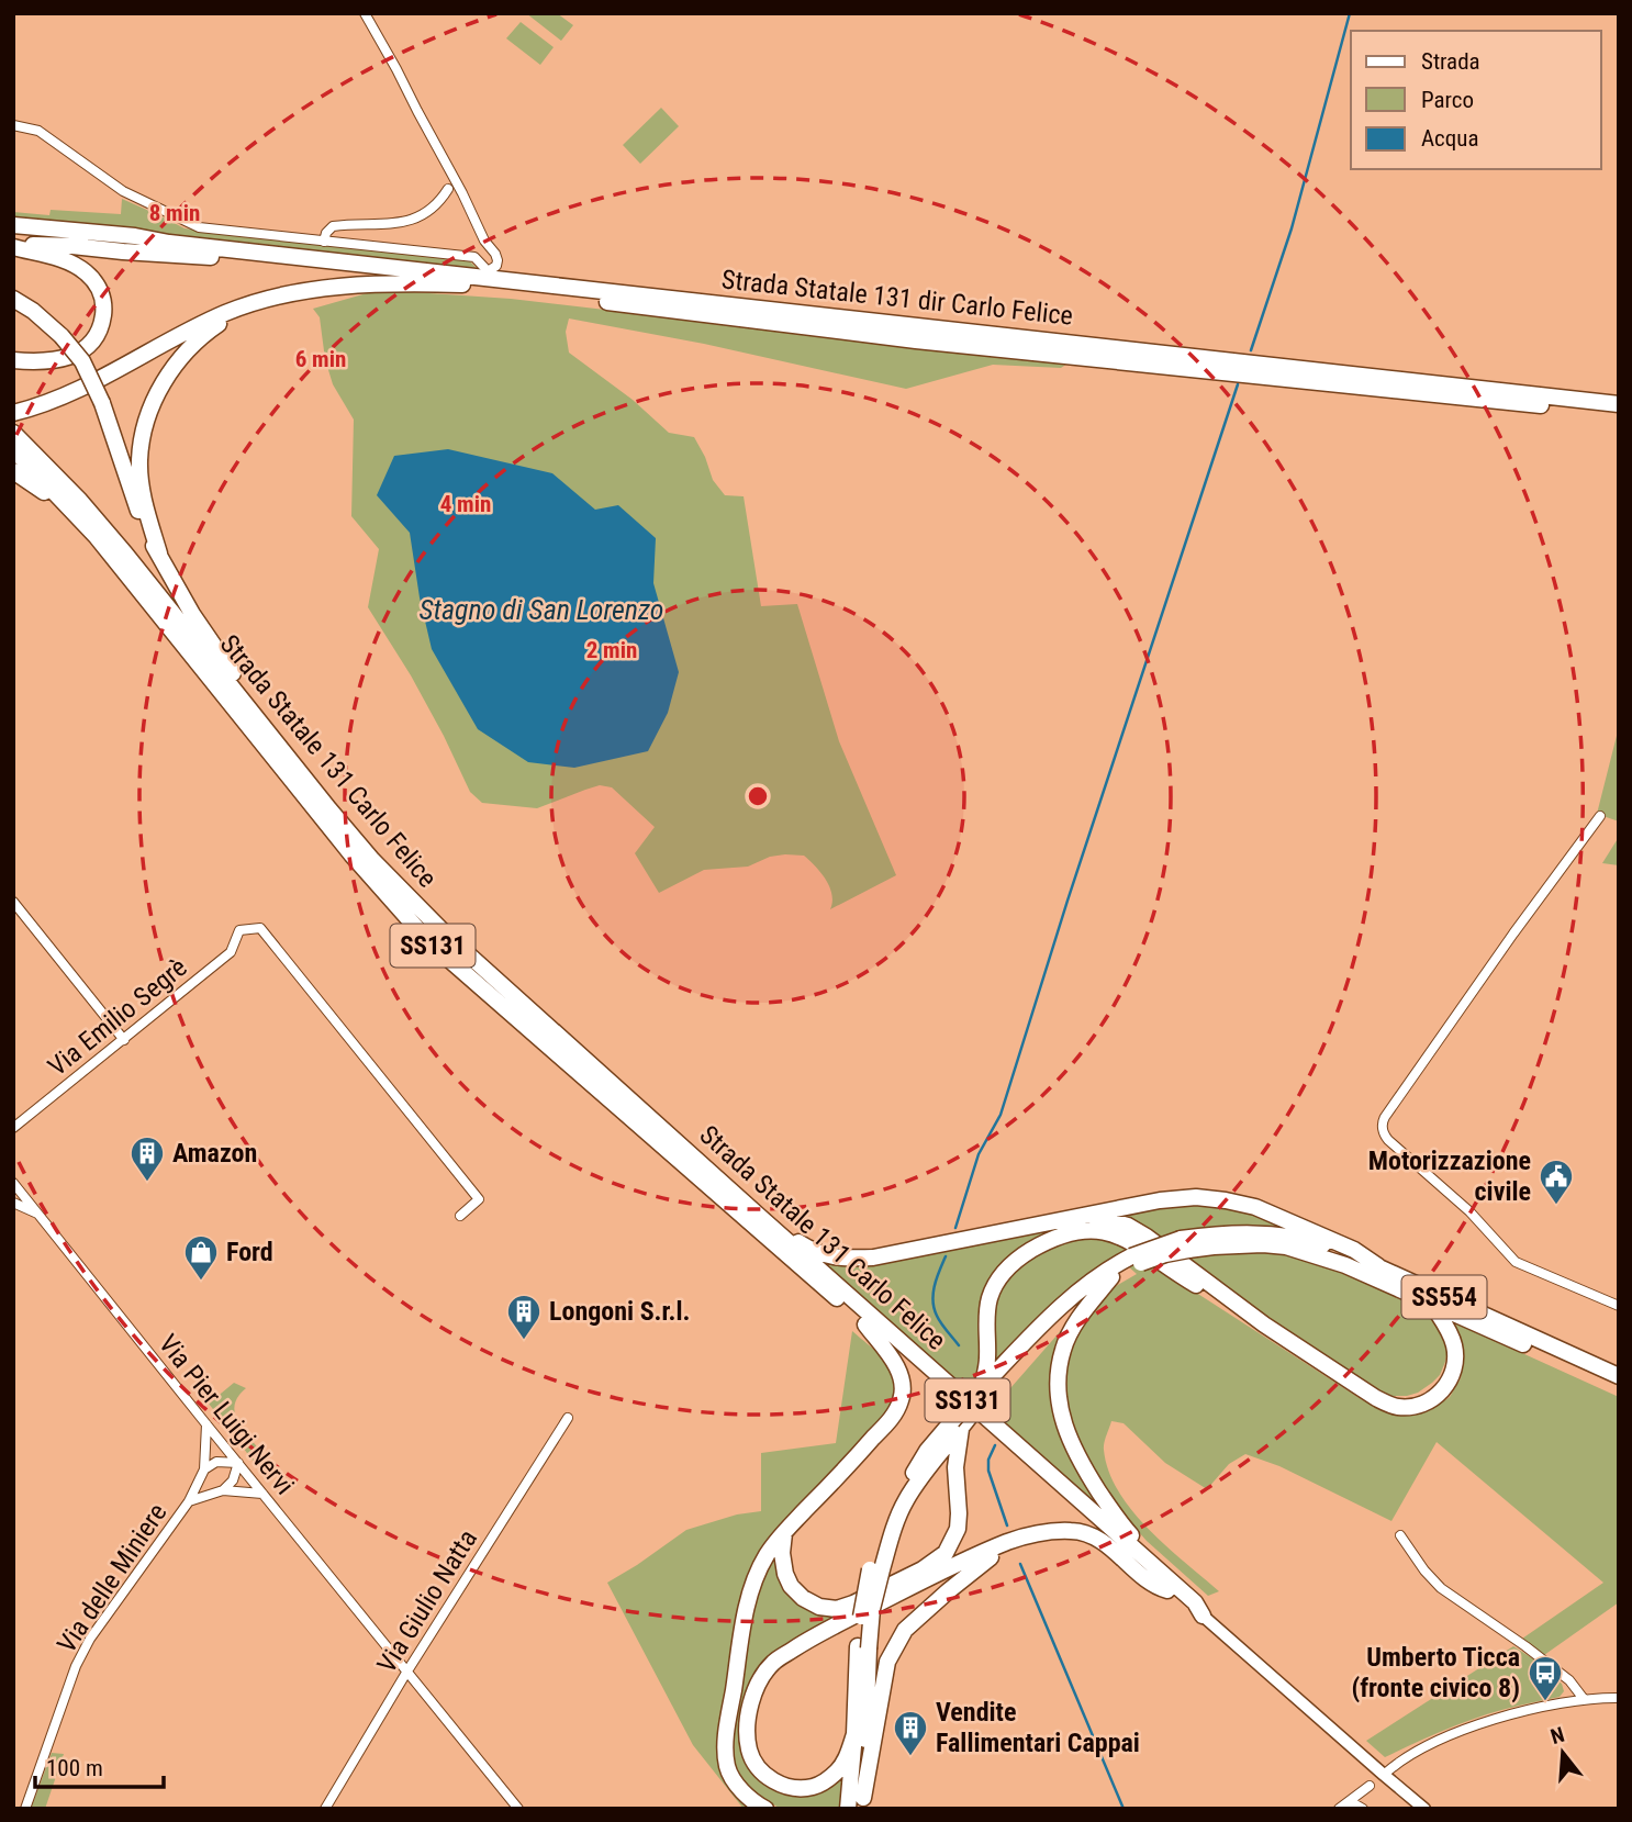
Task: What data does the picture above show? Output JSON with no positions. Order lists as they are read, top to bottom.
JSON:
{
  "streets": {
    "highway": [
      "Strada Statale 131 dir Carlo Felice",
      "Strada Statale 131 Carlo Felice",
      "SS131",
      "SS554"
    ],
    "street": [
      "Via Emilio Segrè",
      "Via Pier Luigi Nervi",
      "Via delle Miniere",
      "Via Giulio Natta"
    ]
  },
  "crossings": [
    ["Via Pier Luigi Nervi", "Via delle Miniere"],
    ["Via Pier Luigi Nervi", "Via Giulio Natta"]
  ],
  "water": ["Stagno di San Lorenzo"],
  "places": {
    "building": ["Amazon", "Longoni S.r.l.", "Vendite Fallimentari Cappai"],
    "public building": ["Motorizzazione civile"],
    "shop": ["Ford"],
    "bus stop": ["Umberto Ticca (fronte civico 8)"]
  },
  "legend": ["Strada", "Parco", "Acqua"],
  "scale_bar": "100 m",
  "north": "top",
  "rings": [
    "8 min",
    "6 min",
    "4 min",
    "2 min"
  ]
}
